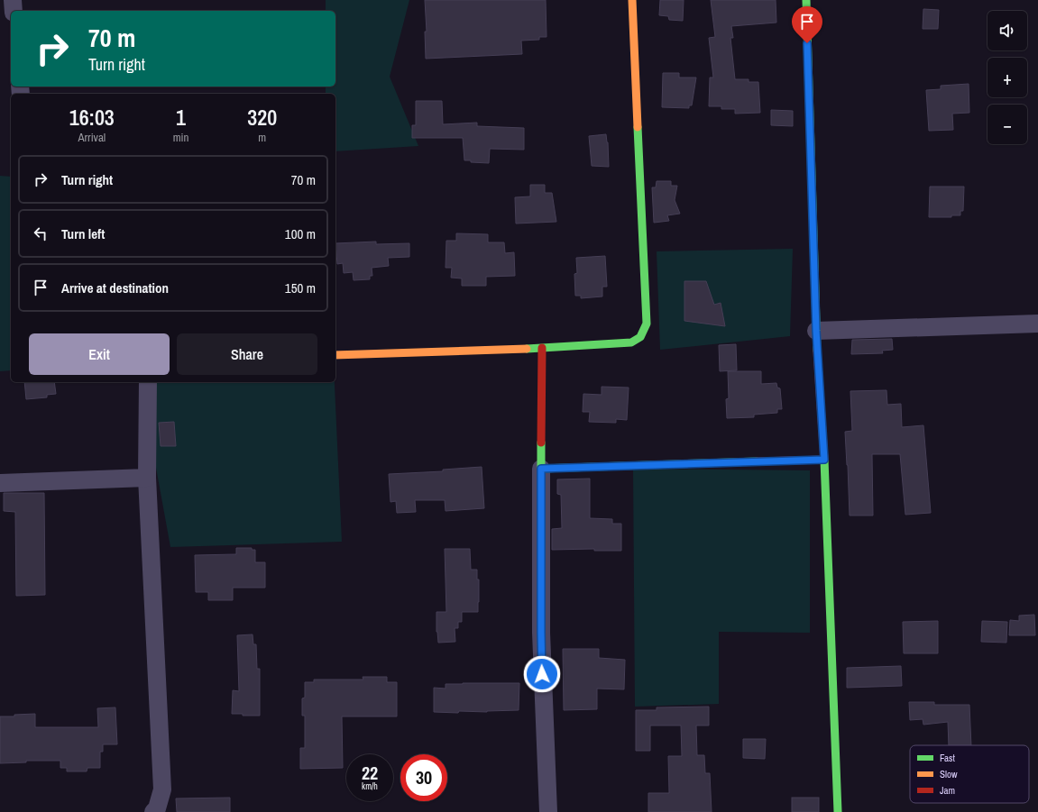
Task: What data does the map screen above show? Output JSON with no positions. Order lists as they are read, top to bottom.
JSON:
{
  "legend": ["Fast", "Slow", "Jam"],
  "page": {
    "map_buttons": ["+", "−"],
    "turn": ["70 m", "Turn right"],
    "eta": [
      "16:03",
      "Arrival",
      "1",
      "min",
      "320",
      "m"
    ],
    "list": [
      {
        "name": "Turn right",
        "value": "70 m"
      },
      {
        "name": "Turn left",
        "value": "100 m"
      },
      {
        "name": "Arrive at destination",
        "value": "150 m"
      }
    ],
    "buttons": ["Exit", "Share"],
    "speed": "22 km/h",
    "limit": "30"
  }
}
